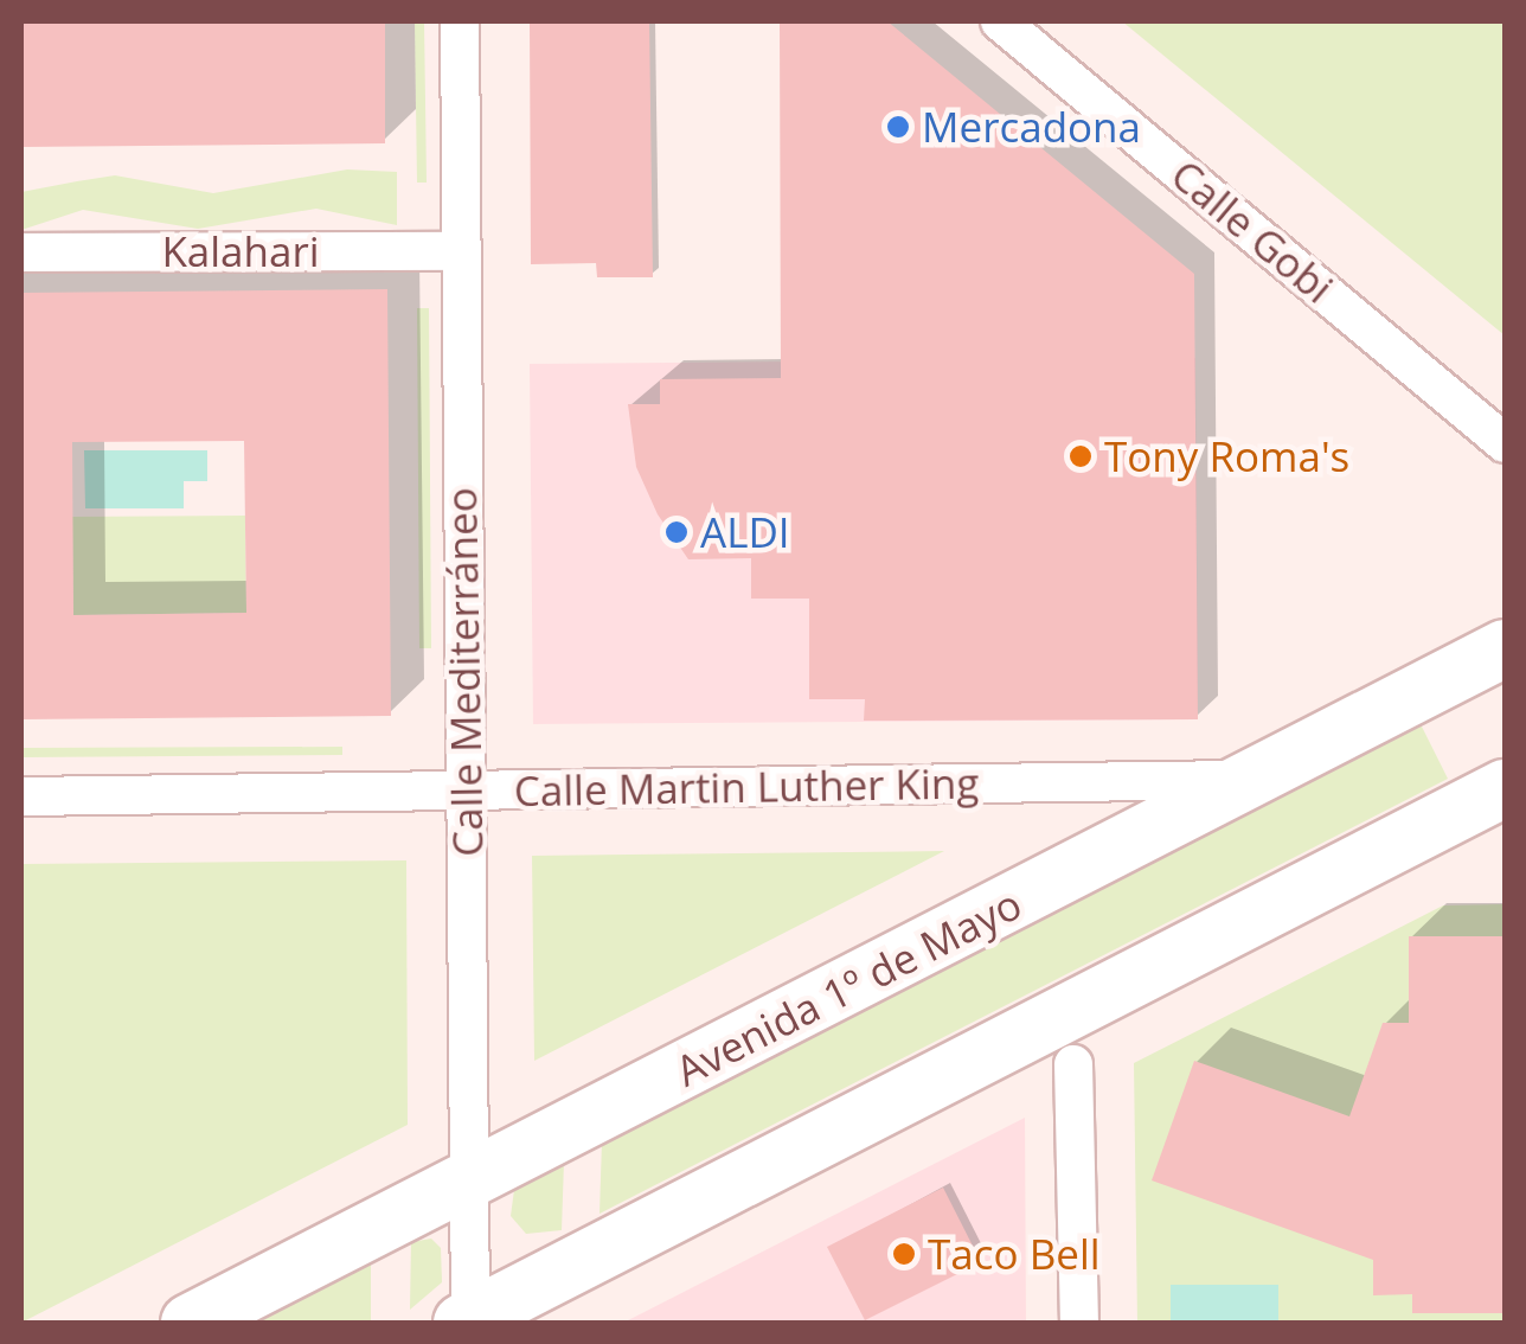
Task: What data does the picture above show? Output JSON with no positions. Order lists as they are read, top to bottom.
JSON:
{
  "streets": {
    "street": [
      "Calle Gobi",
      "Kalahari",
      "Calle Mediterráneo",
      "Calle Martin Luther King",
      "Avenida 1º de Mayo"
    ]
  },
  "crossings": [
    ["Kalahari", "Calle Mediterráneo"],
    ["Calle Mediterráneo", "Calle Martin Luther King"],
    ["Calle Mediterráneo", "Avenida 1º de Mayo"],
    ["Calle Martin Luther King", "Avenida 1º de Mayo"]
  ],
  "places": [
    "Mercadona",
    "Tony Roma's",
    "ALDI",
    "Taco Bell"
  ]
}
